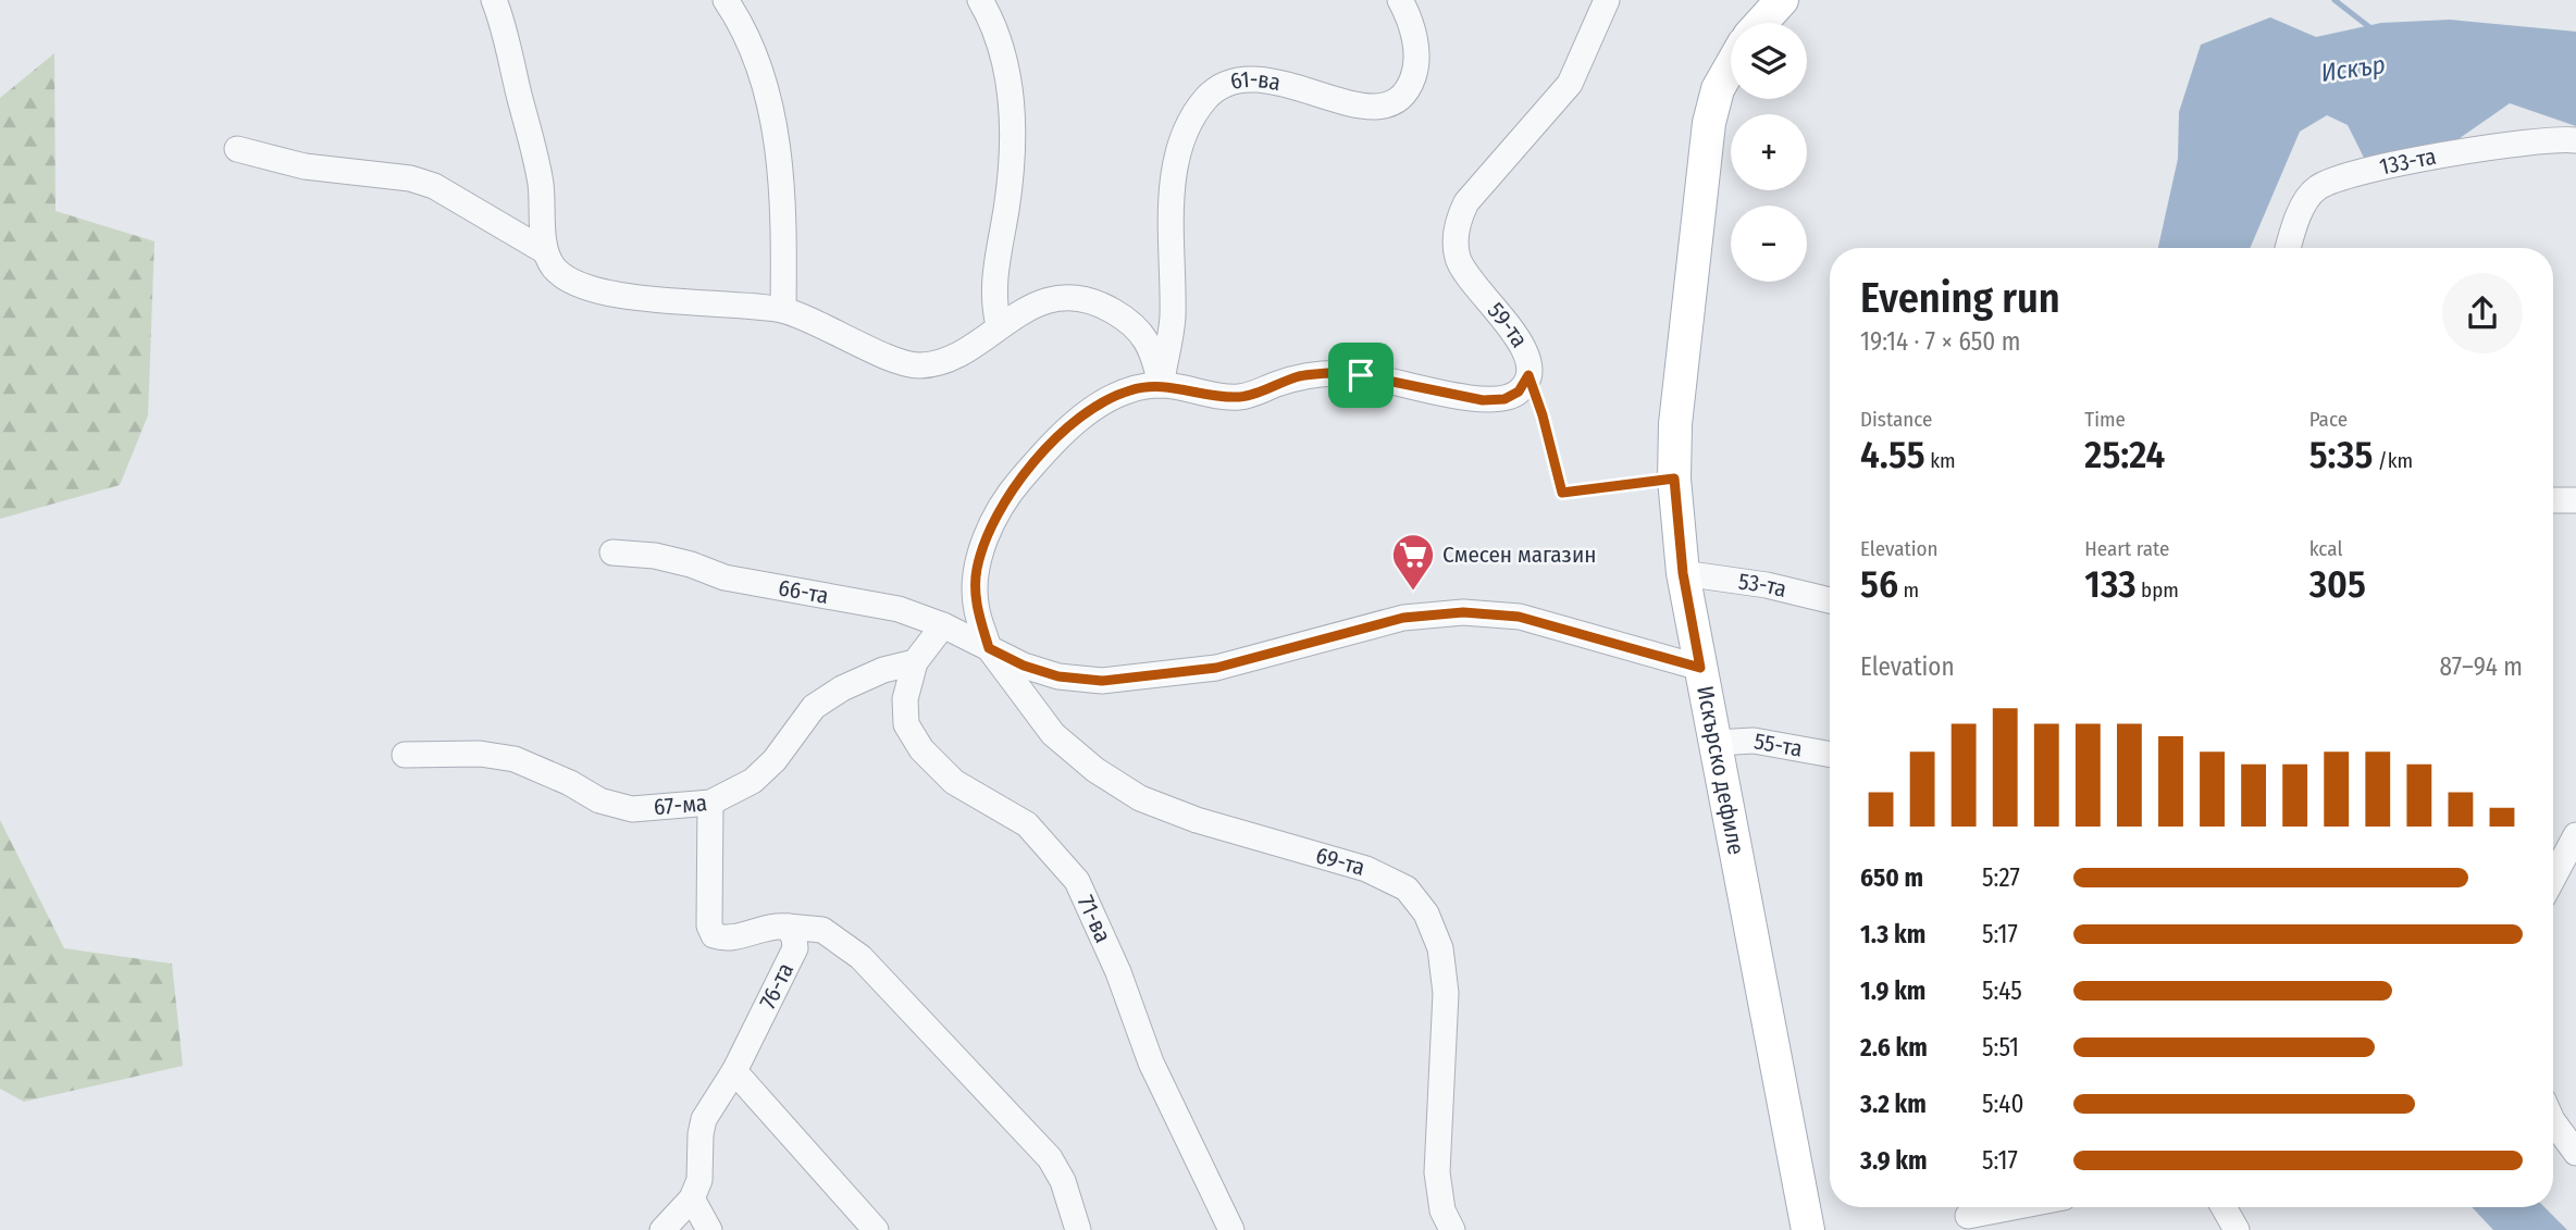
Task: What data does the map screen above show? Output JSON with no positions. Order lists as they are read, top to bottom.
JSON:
{
  "streets": {
    "main road": ["Искърско дефиле"],
    "street": [
      "61-ва",
      "133-та",
      "59-та",
      "53-та",
      "66-та",
      "55-та",
      "67-ма",
      "69-та",
      "71-ва",
      "76-та"
    ]
  },
  "crossings": [
    ["61-ва", "59-та"],
    ["59-та", "66-та"],
    ["59-та", "69-та"],
    ["53-та", "Искърско дефиле"],
    ["66-та", "69-та"],
    ["55-та", "Искърско дефиле"],
    ["67-ма", "71-ва"],
    ["67-ма", "76-та"]
  ],
  "water": ["Искър"],
  "places": {
    "supermarket": ["Смесен магазин"]
  },
  "page": {
    "map_buttons": ["+", "−"],
    "heading": ["Evening run", "19:14 · 7 × 650 m"],
    "stats": [
      ["Distance", "4.55 km"],
      ["Time", "25:24"],
      ["Pace", "5:35 /km"],
      ["Elevation", "56 m"],
      ["Heart rate", "133 bpm"],
      ["kcal", "305"]
    ],
    "chart": ["Elevation", "87–94 m"],
    "list": [
      {
        "name": "650 m",
        "note": "5:27"
      },
      {
        "name": "1.3 km",
        "note": "5:17"
      },
      {
        "name": "1.9 km",
        "note": "5:45"
      },
      {
        "name": "2.6 km",
        "note": "5:51"
      },
      {
        "name": "3.2 km",
        "note": "5:40"
      },
      {
        "name": "3.9 km",
        "note": "5:17"
      }
    ]
  }
}
